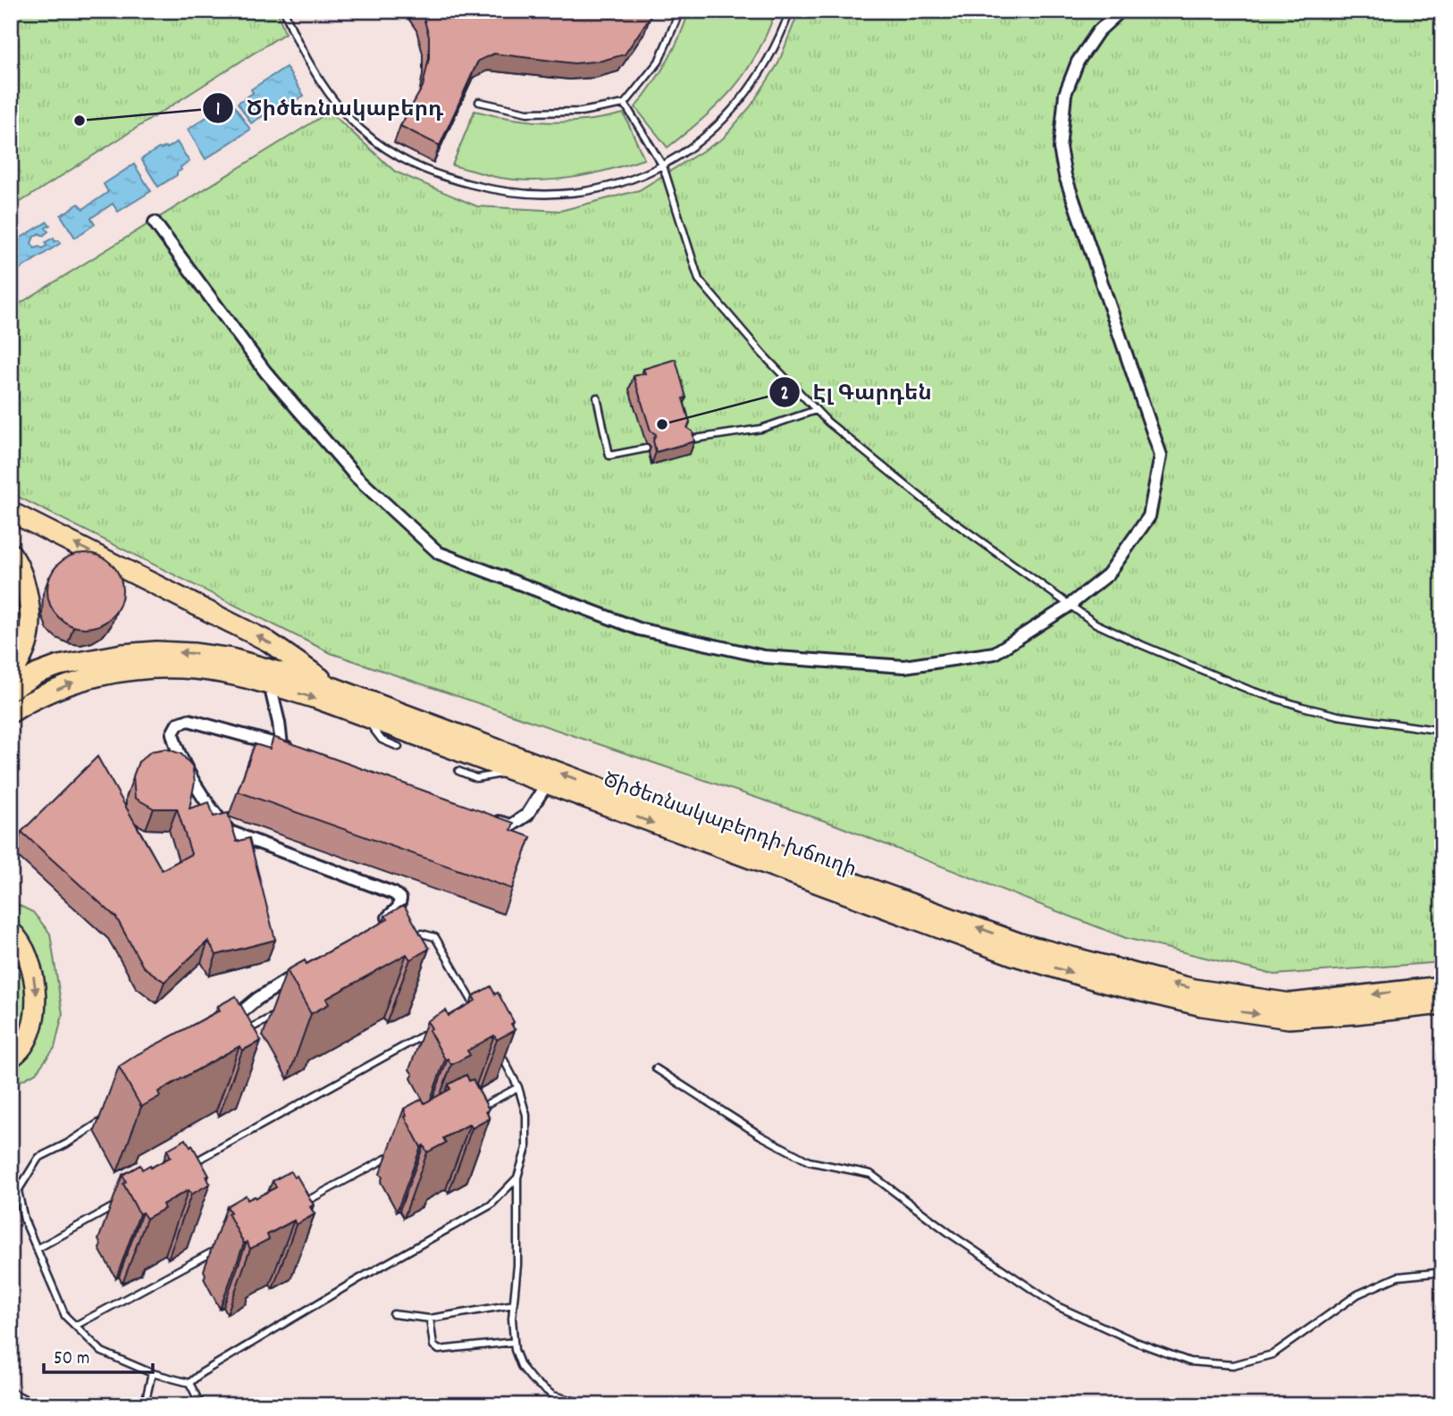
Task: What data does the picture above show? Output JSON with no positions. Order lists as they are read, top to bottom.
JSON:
{
  "streets": {
    "main road": ["Ծիծեռնակաբերդի խճուղի"]
  },
  "places": ["Ծիծեռնակաբերդ", "Էլ Գարդեն"],
  "scale_bar": "50 m"
}
